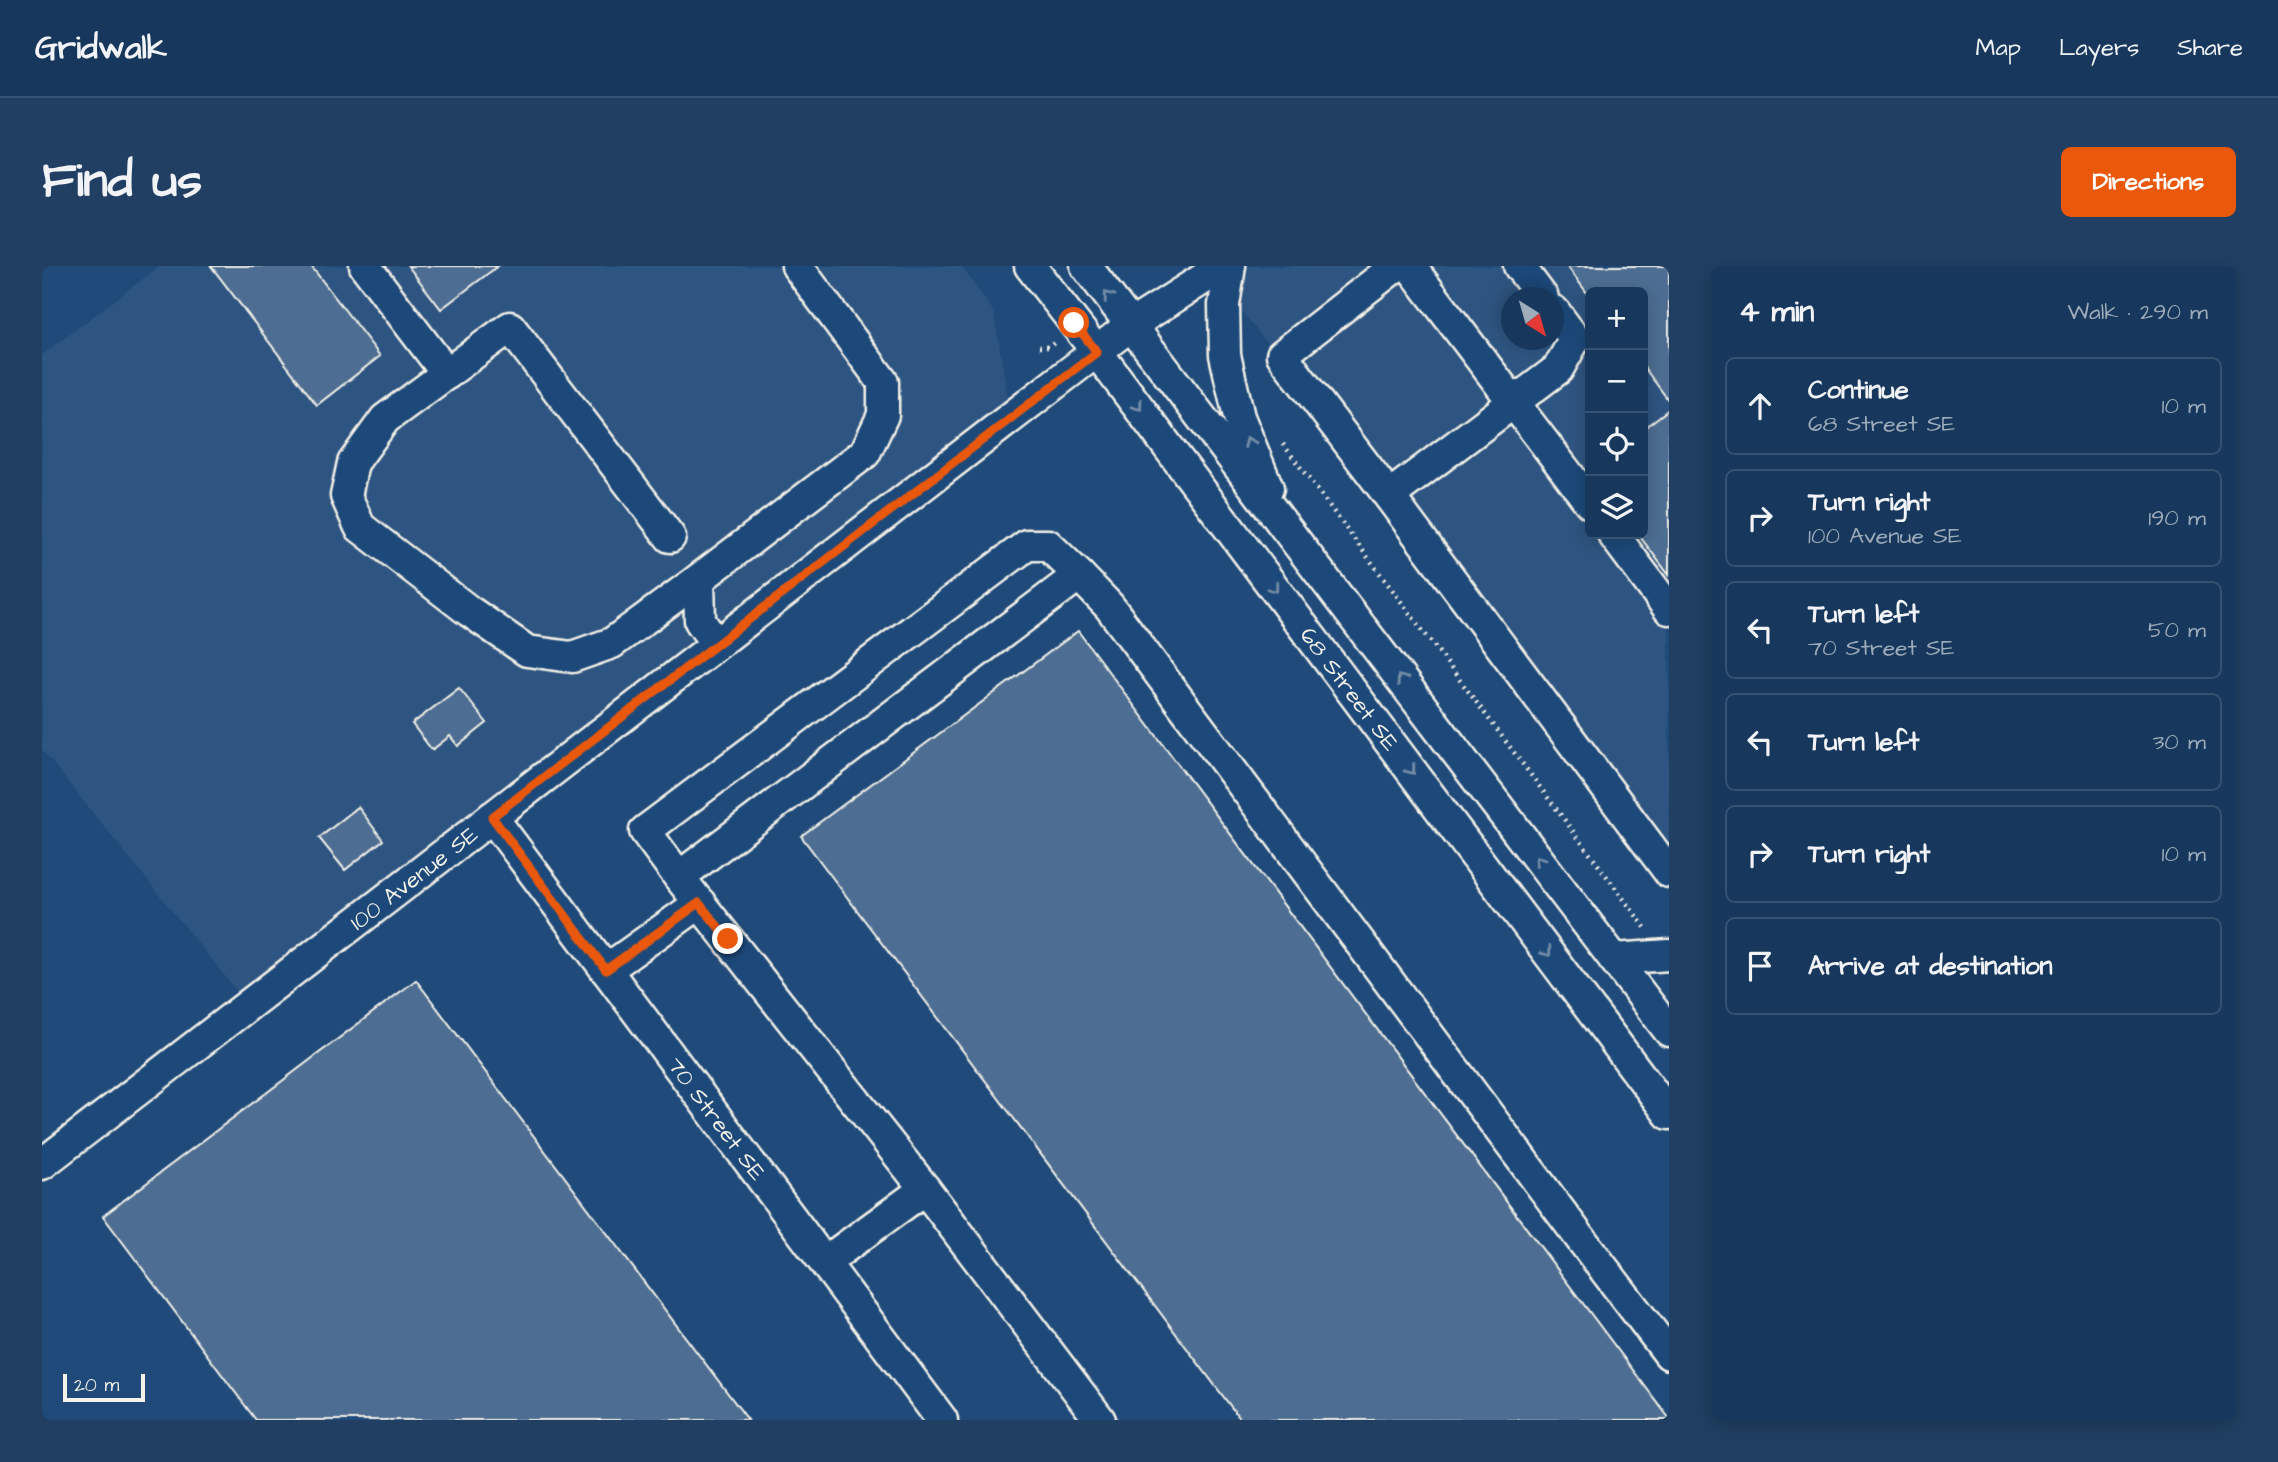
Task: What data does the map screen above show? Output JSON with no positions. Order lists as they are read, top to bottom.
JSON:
{
  "streets": {
    "street": ["68 Street SE", "100 Avenue SE", "70 Street SE"]
  },
  "crossings": [
    ["68 Street SE", "100 Avenue SE"],
    ["100 Avenue SE", "70 Street SE"]
  ],
  "scale_bar": "20 m",
  "north": "bottom right",
  "page": {
    "header": "Gridwalk",
    "nav": ["Map", "Layers", "Share"],
    "buttons": "Directions",
    "title": "Find us",
    "heading": ["4 min", "Walk · 290 m"],
    "map_buttons": ["+", "−"],
    "list": [
      ["Continue", "68 Street SE", "10 m"],
      ["Turn right", "100 Avenue SE", "190 m"],
      ["Turn left", "70 Street SE", "50 m"],
      ["Turn left", "30 m"],
      ["Turn right", "10 m"],
      "Arrive at destination"
    ],
    "scale": "20 m"
  }
}
